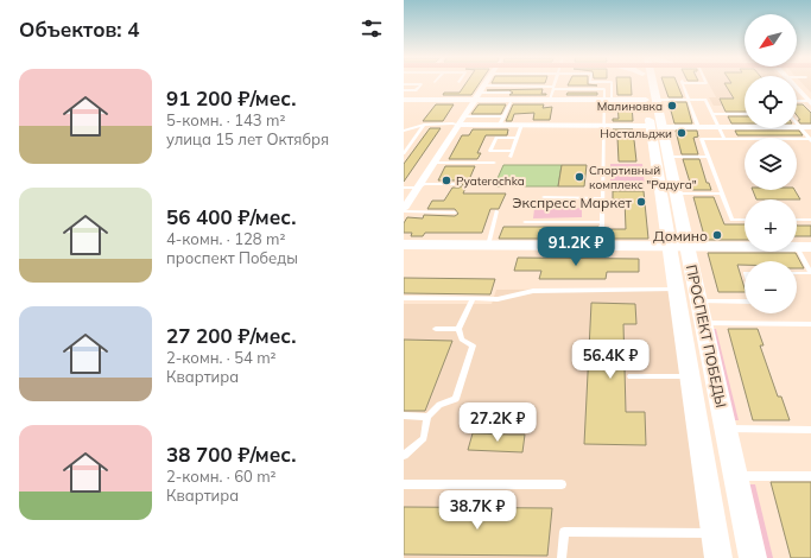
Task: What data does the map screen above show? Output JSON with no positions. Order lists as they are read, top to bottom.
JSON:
{
  "streets": {
    "main road": ["ПРОСПЕКТ ПОБЕДЫ"]
  },
  "places": [
    "Малиновка",
    "Ностальджи",
    "Спортивный комплекс \"Радуга\"",
    "Pyaterochka",
    "Экспресс Маркет",
    "Домино"
  ],
  "north": "bottom left",
  "page": {
    "heading": "Объектов: 4",
    "map_buttons": ["+", "−"],
    "list": [
      {
        "name": "91 200 ₽/мес.",
        "note": "5-комн. · 143 m² · улица 15 лет Октября"
      },
      {
        "name": "56 400 ₽/мес.",
        "note": "4-комн. · 128 m² · проспект Победы"
      },
      {
        "name": "27 200 ₽/мес.",
        "note": "2-комн. · 54 m² · Квартира"
      },
      {
        "name": "38 700 ₽/мес.",
        "note": "2-комн. · 60 m² · Квартира"
      }
    ],
    "price": [
      "91.2K ₽",
      "56.4K ₽",
      "27.2K ₽",
      "38.7K ₽"
    ]
  }
}
